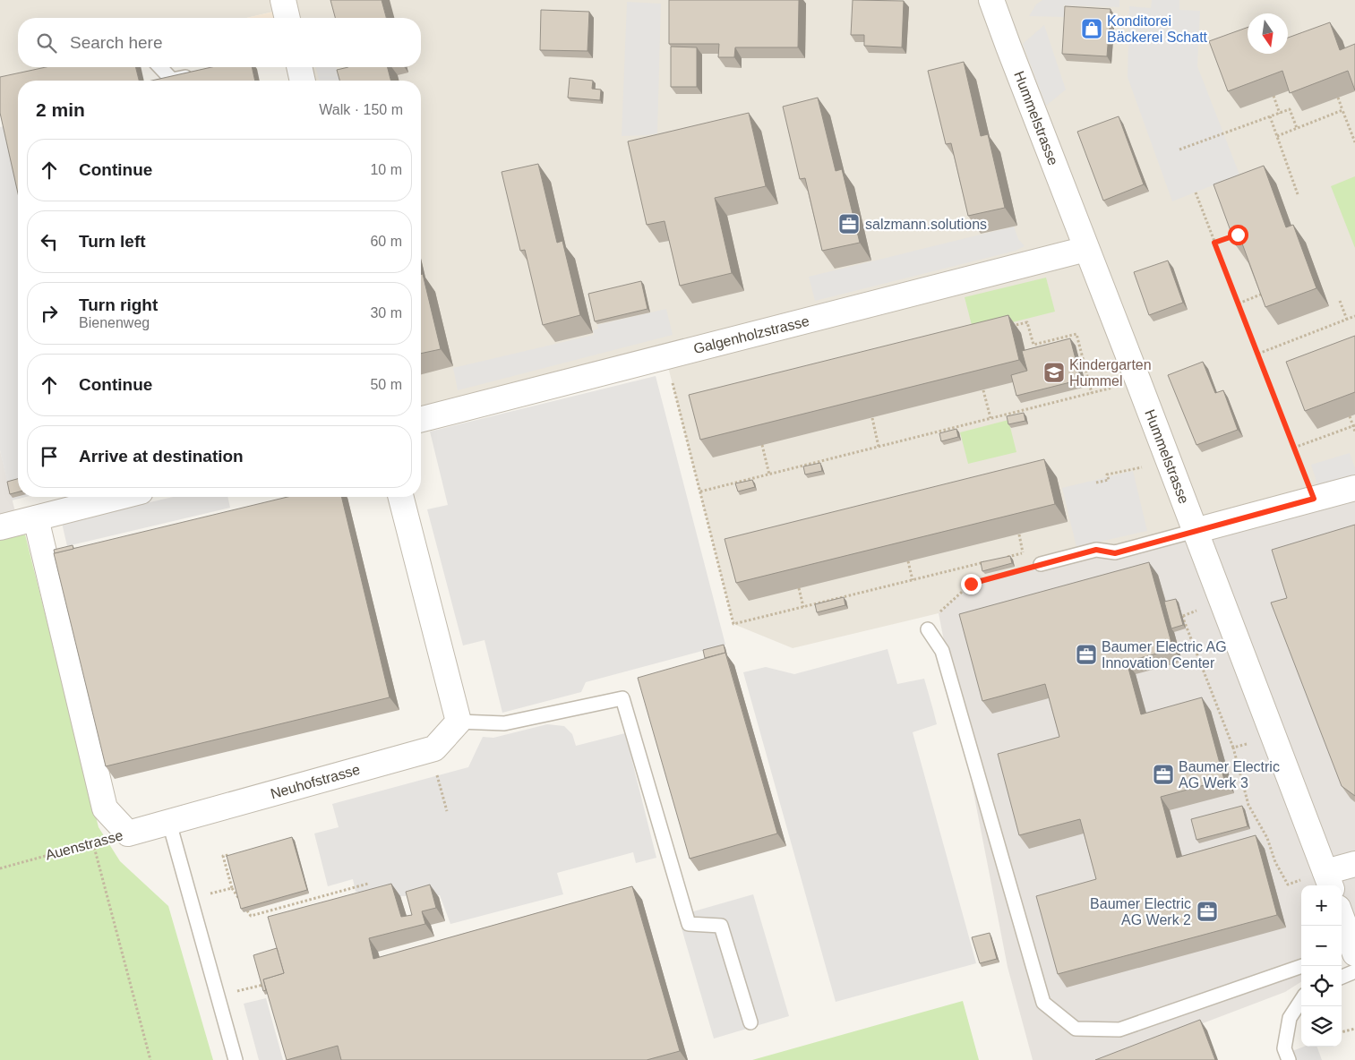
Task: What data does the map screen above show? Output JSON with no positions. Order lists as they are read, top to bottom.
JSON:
{
  "streets": {
    "street": [
      "Hummelstrasse",
      "Galgenholzstrasse",
      "Neuhofstrasse",
      "Auenstrasse"
    ]
  },
  "crossings": [
    ["Hummelstrasse", "Galgenholzstrasse"],
    ["Neuhofstrasse", "Auenstrasse"]
  ],
  "places": {
    "shop": ["Konditorei Bäckerei Schatt"],
    "office": [
      "salzmann.solutions",
      "Baumer Electric AG Innovation Center",
      "Baumer Electric AG Werk 3",
      "Baumer Electric AG Werk 2"
    ],
    "school or university": ["Kindergarten Hummel"]
  },
  "north": "bottom",
  "page": {
    "search": "Search here",
    "heading": ["2 min", "Walk · 150 m"],
    "list": [
      ["Continue", "10 m"],
      ["Turn left", "60 m"],
      ["Turn right", "Bienenweg", "30 m"],
      ["Continue", "50 m"],
      "Arrive at destination"
    ],
    "map_buttons": ["+", "−"]
  }
}
